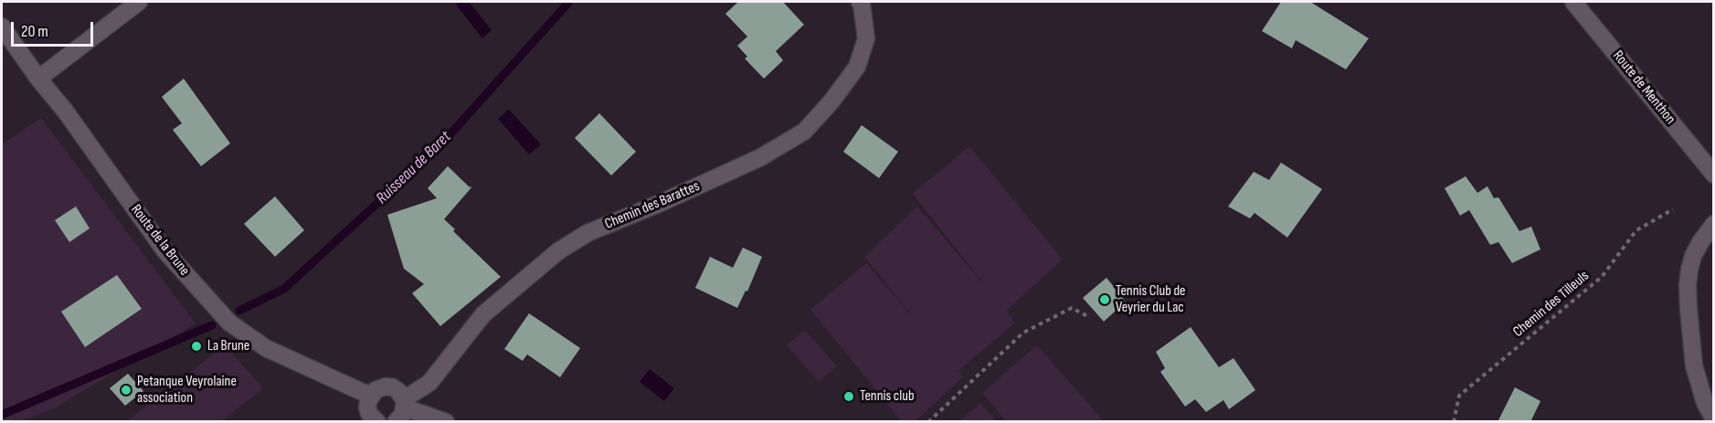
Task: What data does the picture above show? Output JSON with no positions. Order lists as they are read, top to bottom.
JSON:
{
  "streets": {
    "street": ["Route de Menthon", "Chemin des Barattes", "Route de la Brune"],
    "path": ["Chemin des Tilleuls"]
  },
  "water": ["Ruisseau de Baret"],
  "places": [
    "Tennis Club de Veyrier du Lac",
    "La Brune",
    "Petanque Veyrolaine association",
    "Tennis club"
  ],
  "scale_bar": "20 m"
}
